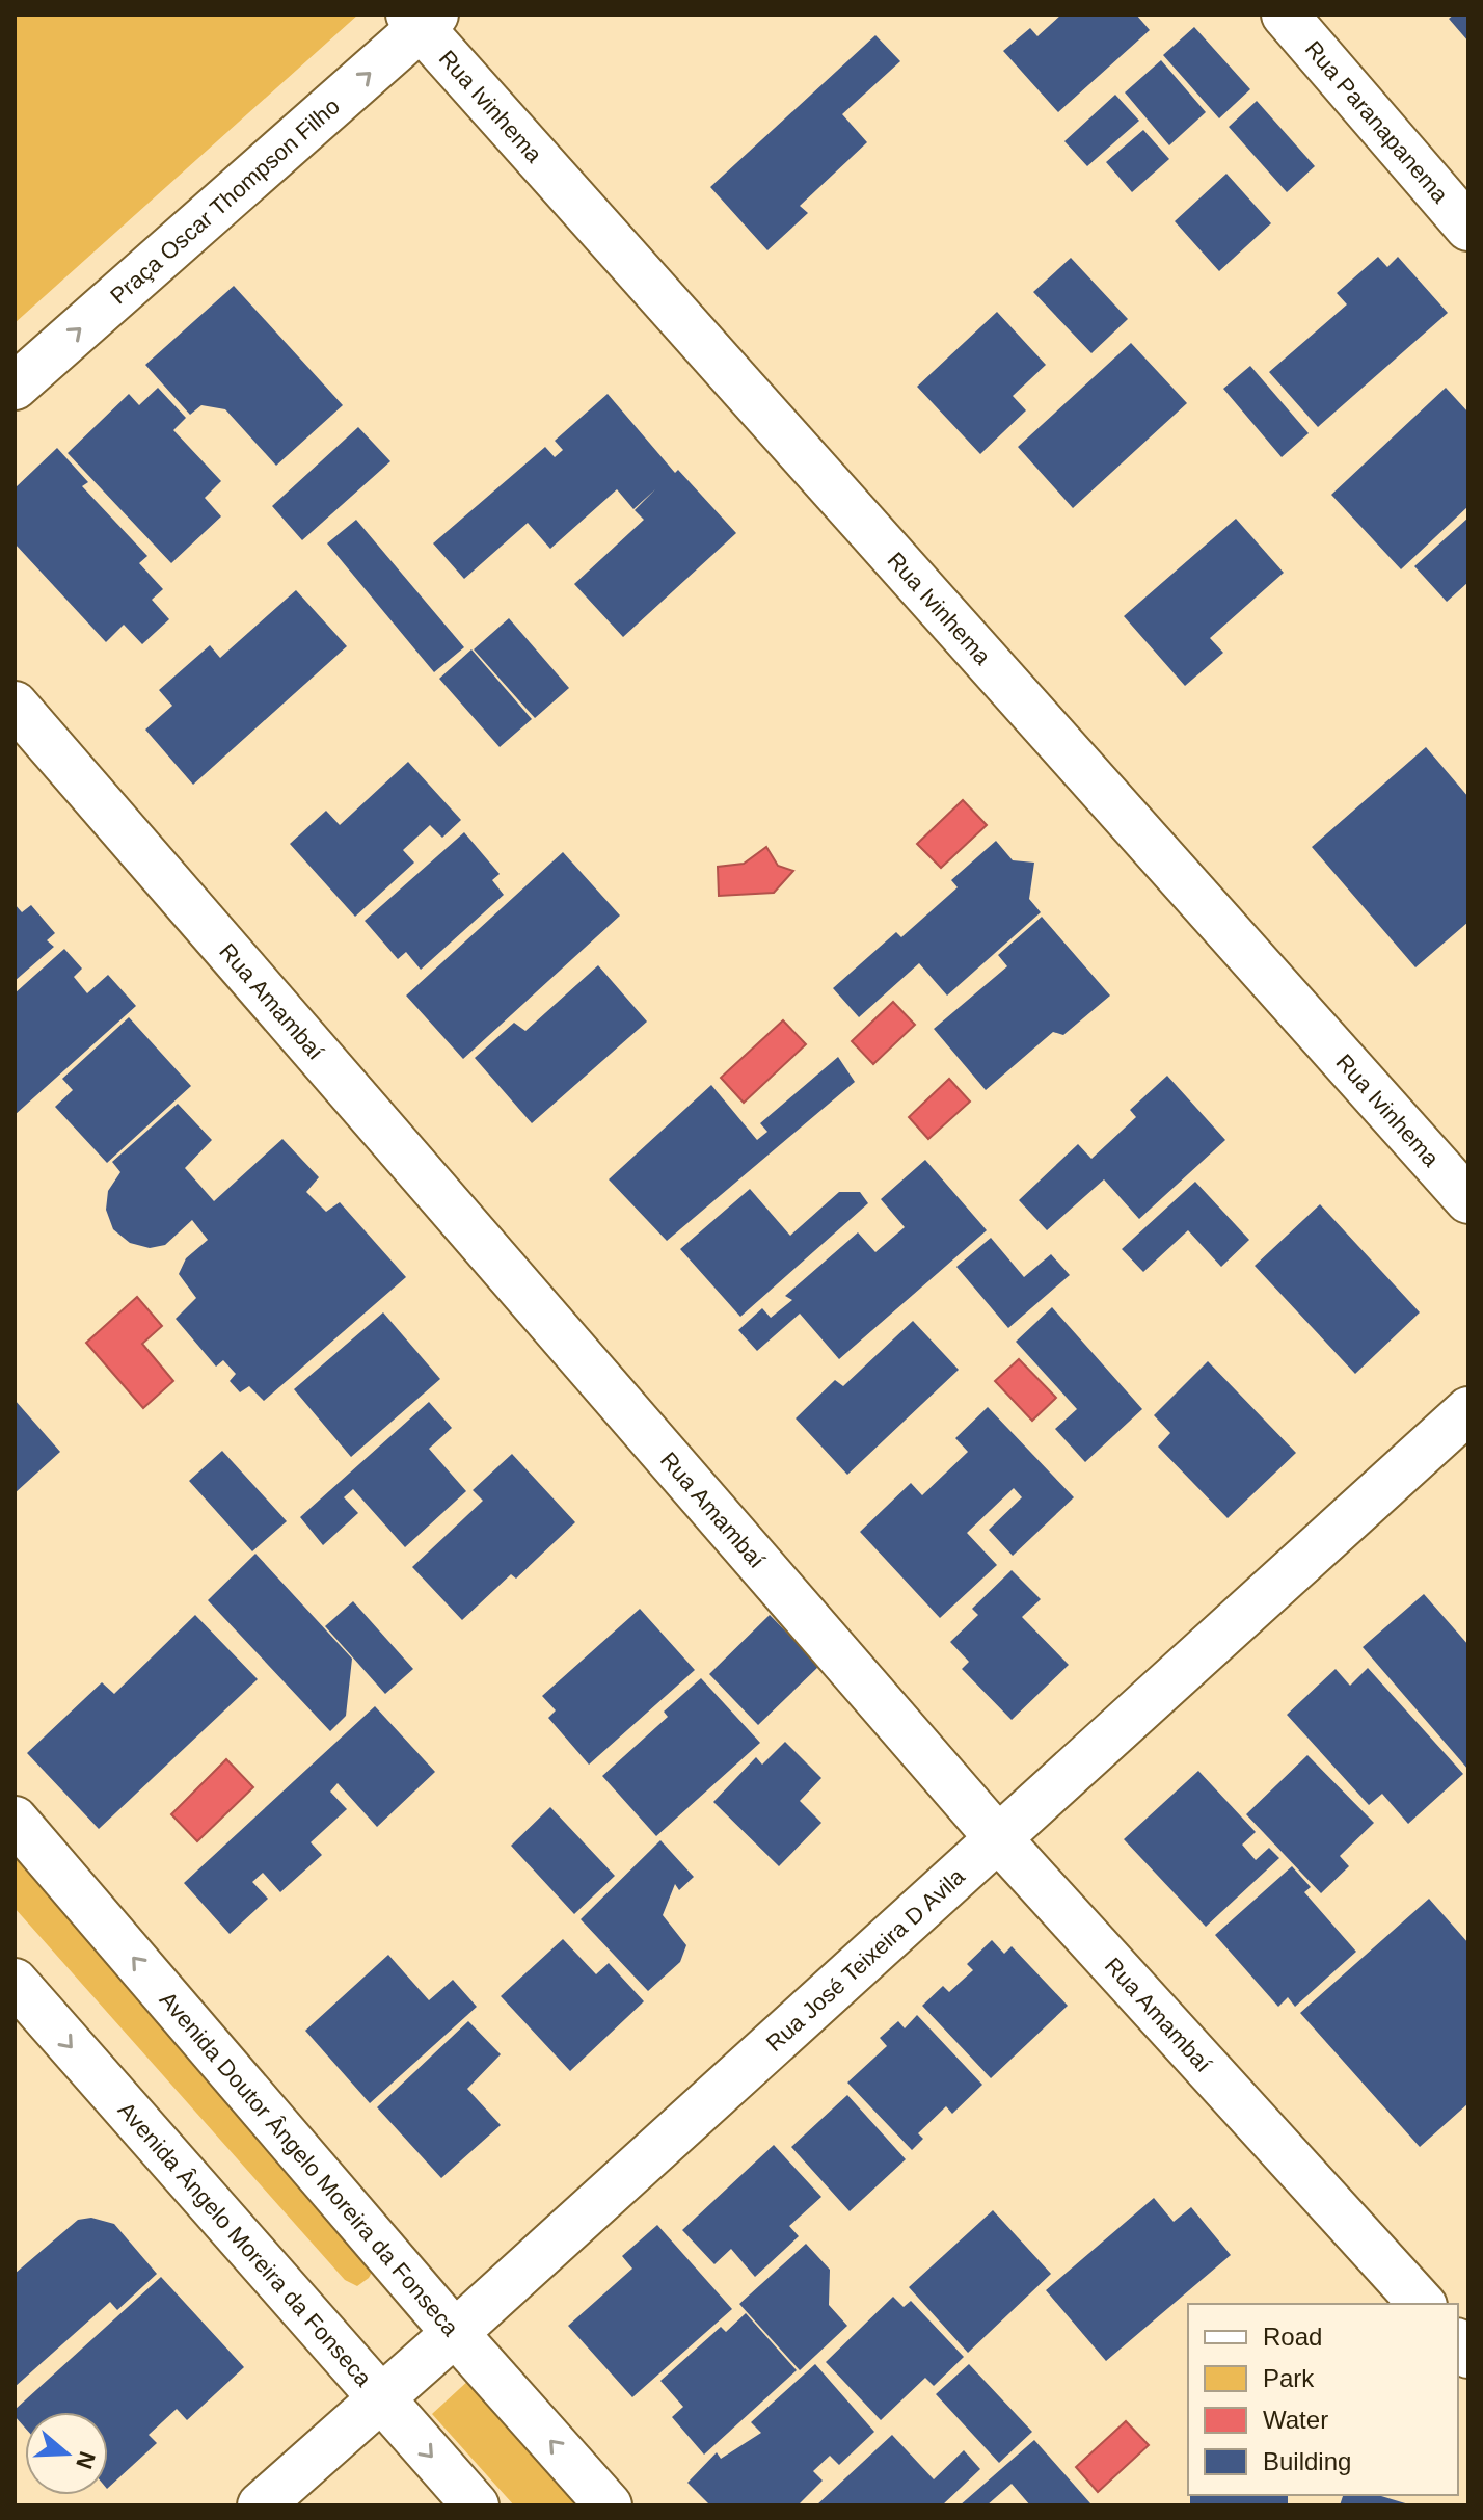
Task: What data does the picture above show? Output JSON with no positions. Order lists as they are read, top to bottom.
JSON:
{
  "streets": {
    "street": [
      "Rua Ivinhema",
      "Rua Paranapanema",
      "Praça Oscar Thompson Filho",
      "Rua Amambaí",
      "Rua José Teixeira D Avila",
      "Avenida Doutor Ângelo Moreira da Fonseca",
      "Avenida Ângelo Moreira da Fonseca"
    ]
  },
  "crossings": [
    ["Rua Ivinhema", "Praça Oscar Thompson Filho"],
    ["Rua Amambaí", "Rua José Teixeira D Avila"],
    ["Rua José Teixeira D Avila", "Avenida Doutor Ângelo Moreira da Fonseca"],
    ["Rua José Teixeira D Avila", "Avenida Ângelo Moreira da Fonseca"]
  ],
  "one_way": ["Praça Oscar Thompson Filho", "Avenida Doutor Ângelo Moreira da Fonseca", "Avenida Ângelo Moreira da Fonseca"],
  "legend": [
    "Road",
    "Park",
    "Water",
    "Building"
  ],
  "north": "right"
}
